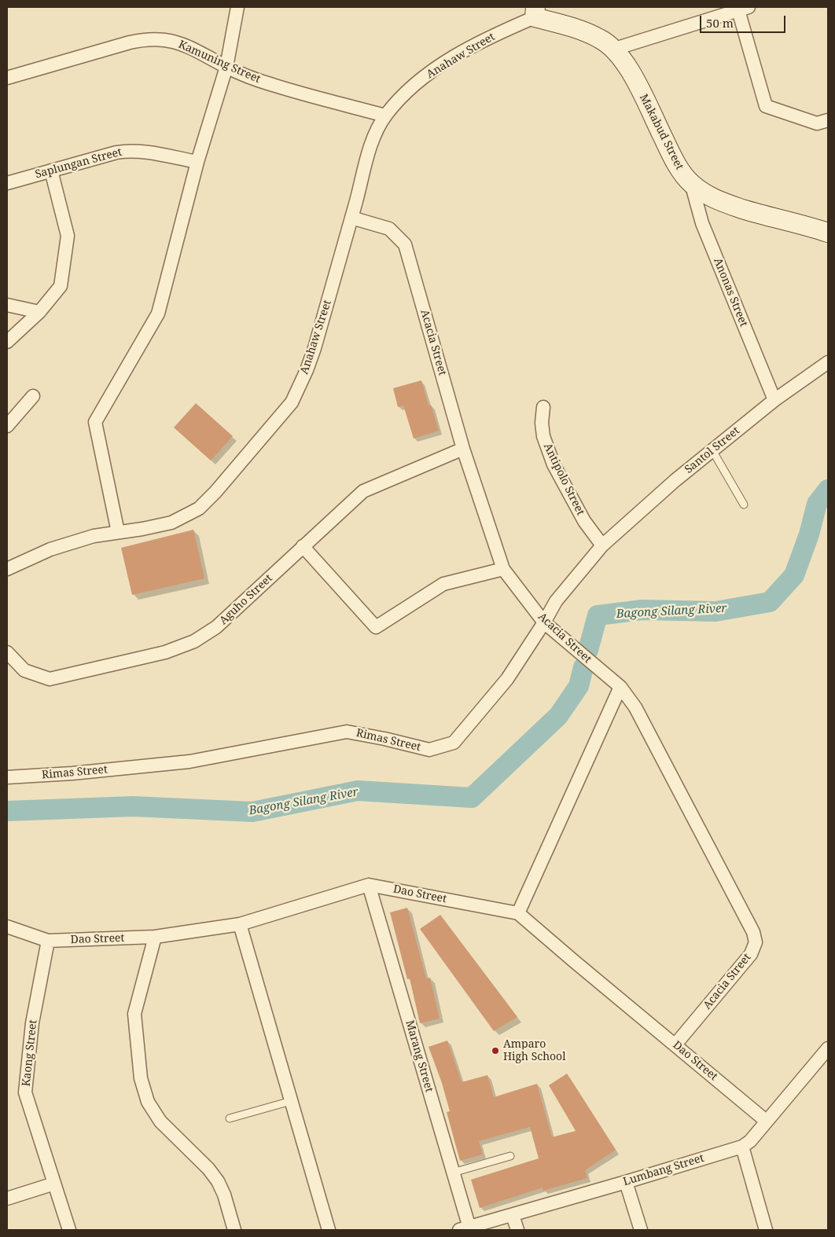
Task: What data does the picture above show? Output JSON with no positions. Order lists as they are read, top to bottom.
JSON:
{
  "streets": {
    "street": [
      "Anahaw Street",
      "Kamuning Street",
      "Makabud Street",
      "Saplungan Street",
      "Anonas Street",
      "Acacia Street",
      "Santol Street",
      "Antipolo Street",
      "Aguho Street",
      "Rimas Street",
      "Dao Street",
      "Kaong Street",
      "Marang Street",
      "Lumbang Street"
    ]
  },
  "crossings": [
    ["Anahaw Street", "Kamuning Street"],
    ["Anahaw Street", "Makabud Street"],
    ["Anahaw Street", "Acacia Street"],
    ["Makabud Street", "Anonas Street"],
    ["Anonas Street", "Santol Street"],
    ["Acacia Street", "Aguho Street"],
    ["Acacia Street", "Rimas Street"],
    ["Acacia Street", "Dao Street"],
    ["Santol Street", "Antipolo Street"],
    ["Santol Street", "Rimas Street"],
    ["Antipolo Street", "Rimas Street"],
    ["Dao Street", "Kaong Street"],
    ["Dao Street", "Marang Street"],
    ["Dao Street", "Lumbang Street"],
    ["Marang Street", "Lumbang Street"]
  ],
  "water": ["Bagong Silang River"],
  "places": ["Amparo High School"],
  "scale_bar": "50 m"
}
